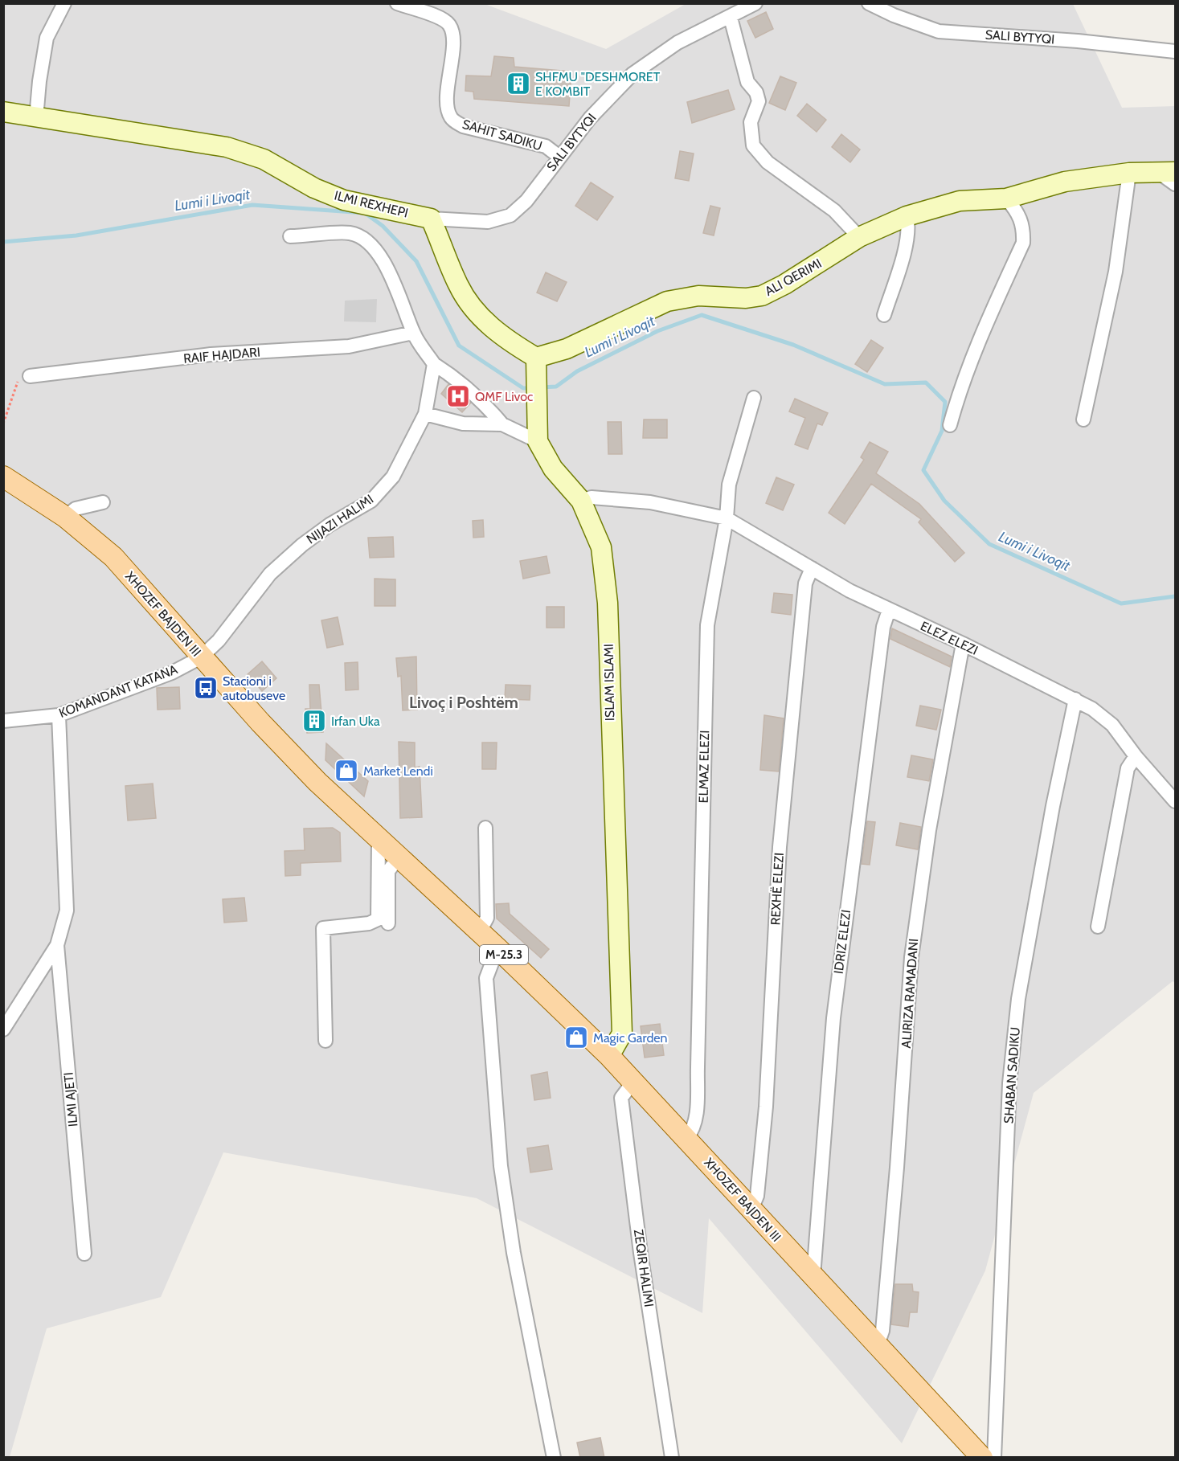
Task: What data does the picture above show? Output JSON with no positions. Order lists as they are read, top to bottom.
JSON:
{
  "streets": {
    "main road": ["XHOZEF BAJDEN III", "M-25.3"],
    "street": [
      "SALI BYTYQI",
      "SAHIT SADIKU",
      "ILMI REXHEPI",
      "ALI QERIMI",
      "RAIF HAJDARI",
      "NIJAZI HALIMI",
      "ELEZ ELEZI",
      "ISLAM ISLAMI",
      "KOMANDANT KATANA",
      "ELMAZ ELEZI",
      "REXHË ELEZI",
      "IDRIZ ELEZI",
      "ALIRIZA RAMADANI",
      "SHABAN SADIKU",
      "ILMI AJETI",
      "ZEQIR HALIMI"
    ]
  },
  "crossings": [
    ["SALI BYTYQI", "SAHIT SADIKU"],
    ["SALI BYTYQI", "ILMI REXHEPI"],
    ["NIJAZI HALIMI", "XHOZEF BAJDEN III"],
    ["NIJAZI HALIMI", "KOMANDANT KATANA"],
    ["XHOZEF BAJDEN III", "ISLAM ISLAMI"],
    ["XHOZEF BAJDEN III", "KOMANDANT KATANA"],
    ["XHOZEF BAJDEN III", "ELMAZ ELEZI"],
    ["XHOZEF BAJDEN III", "REXHË ELEZI"],
    ["XHOZEF BAJDEN III", "IDRIZ ELEZI"],
    ["XHOZEF BAJDEN III", "ALIRIZA RAMADANI"],
    ["XHOZEF BAJDEN III", "ZEQIR HALIMI"],
    ["ELEZ ELEZI", "ISLAM ISLAMI"],
    ["ELEZ ELEZI", "ELMAZ ELEZI"],
    ["ELEZ ELEZI", "REXHË ELEZI"],
    ["ELEZ ELEZI", "IDRIZ ELEZI"],
    ["ELEZ ELEZI", "ALIRIZA RAMADANI"],
    ["ELEZ ELEZI", "SHABAN SADIKU"],
    ["KOMANDANT KATANA", "ILMI AJETI"]
  ],
  "districts": ["Livoç i Poshtëm"],
  "water": ["Lumi i Livoqit"],
  "places": {
    "building": ["SHFMU \"DESHMORET E KOMBIT", "Irfan Uka"],
    "hospital": ["QMF Livoc"],
    "bus stop": ["Stacioni i autobuseve"],
    "shop": ["Market Lendi", "Magic Garden"]
  }
}
